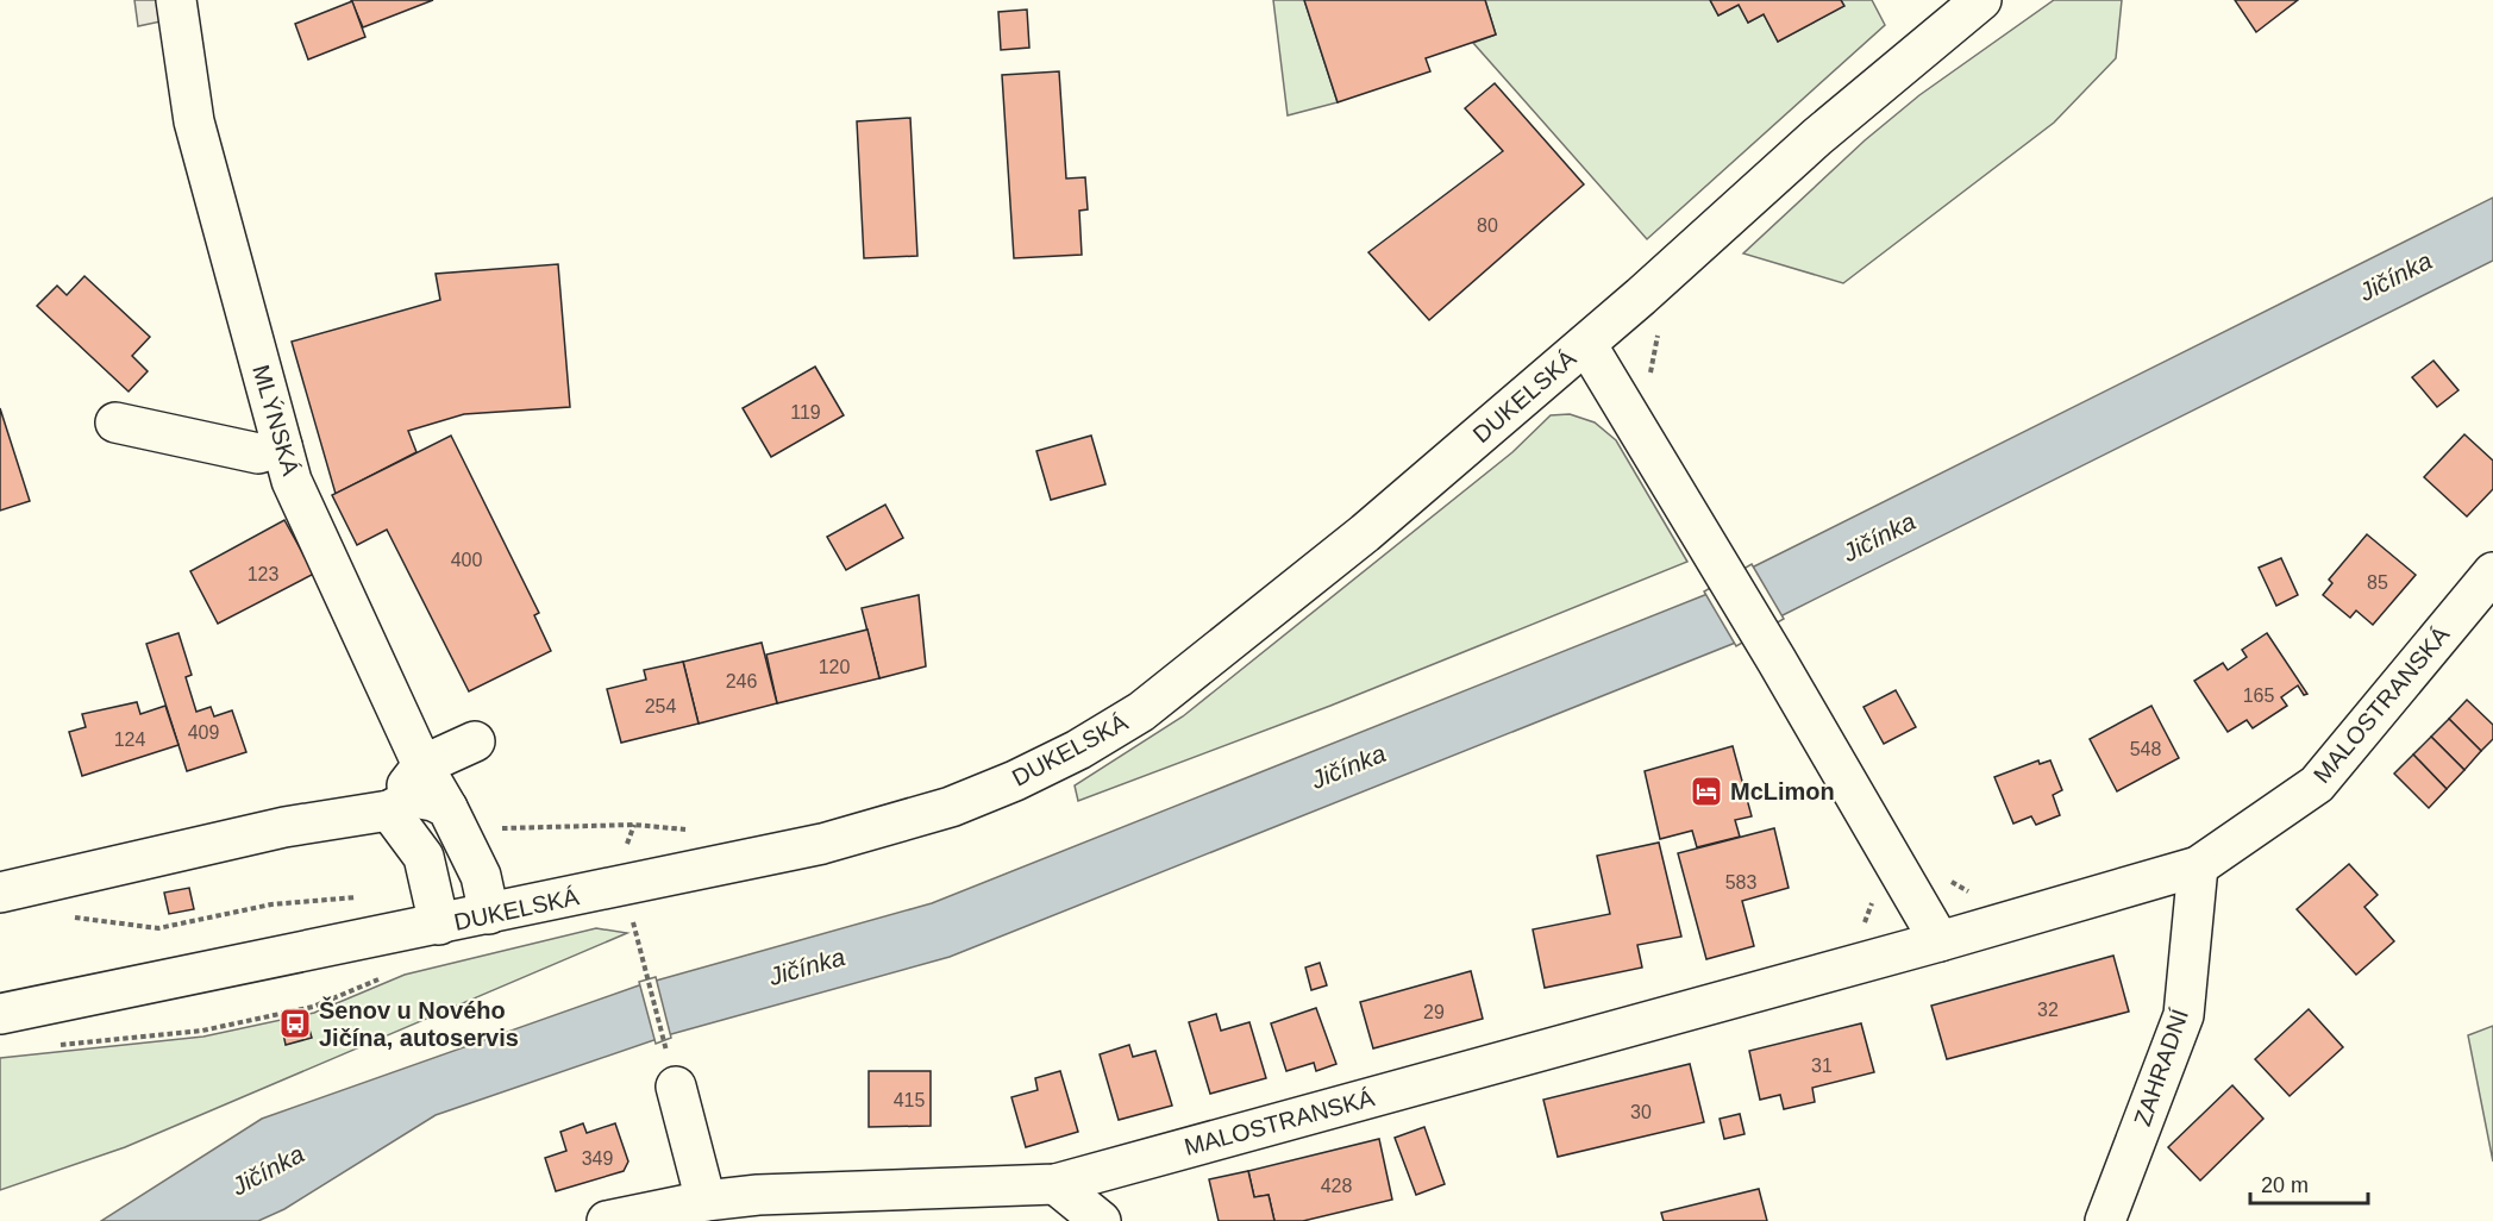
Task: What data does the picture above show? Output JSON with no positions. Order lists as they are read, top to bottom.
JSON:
{
  "streets": {
    "street": [
      "DUKELSKÁ",
      "MLÝNSKÁ",
      "MALOSTRANSKÁ",
      "ZAHRADNÍ"
    ]
  },
  "crossings": [
    ["DUKELSKÁ", "MLÝNSKÁ"],
    ["MALOSTRANSKÁ", "ZAHRADNÍ"]
  ],
  "water": ["Jičínka"],
  "places": {
    "hotel": ["McLimon"],
    "bus stop": ["Šenov u Nového Jičína, autoservis"]
  },
  "house_numbers": [
    "80",
    "119",
    "400",
    "123",
    "85",
    "120",
    "246",
    "165",
    "254",
    "409",
    "124",
    "548",
    "583",
    "32",
    "29",
    "31",
    "415",
    "30",
    "349",
    "428"
  ],
  "scale_bar": "20 m"
}
